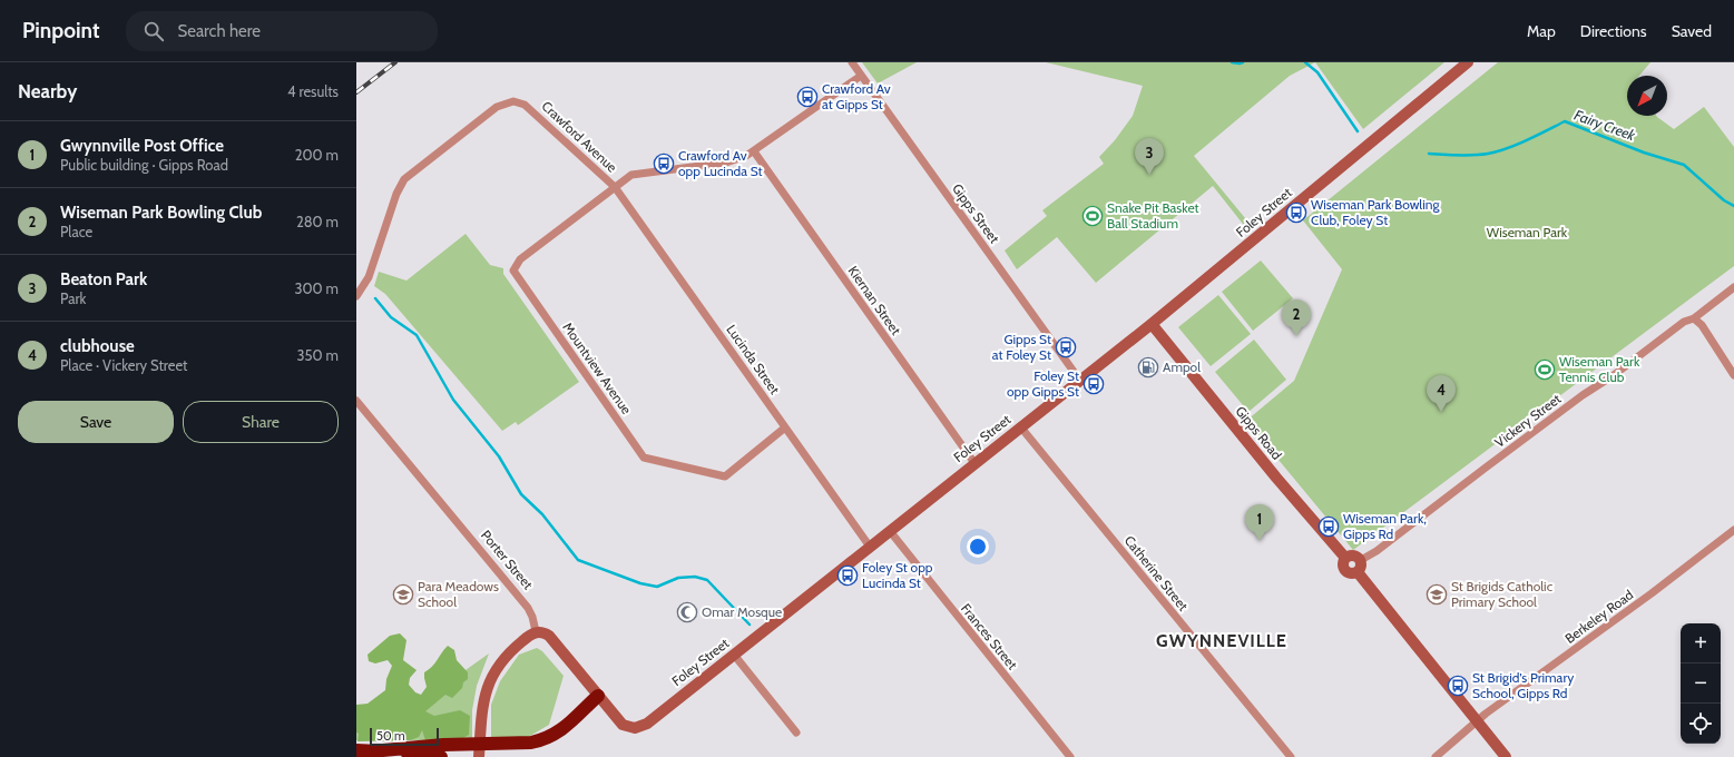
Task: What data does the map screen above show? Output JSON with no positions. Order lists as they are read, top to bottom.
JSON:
{
  "streets": {
    "main road": ["Foley Street", "Gipps Road"],
    "street": [
      "Crawford Avenue",
      "Gipps Street",
      "Kiernan Street",
      "Lucinda Street",
      "Mountview Avenue",
      "Vickery Street",
      "Porter Street",
      "Catherine Street",
      "Berkeley Road",
      "Frances Street"
    ]
  },
  "crossings": [
    ["Crawford Avenue", "Gipps Street"],
    ["Crawford Avenue", "Kiernan Street"],
    ["Crawford Avenue", "Lucinda Street"],
    ["Crawford Avenue", "Mountview Avenue"],
    ["Foley Street", "Gipps Street"],
    ["Foley Street", "Kiernan Street"],
    ["Foley Street", "Lucinda Street"],
    ["Foley Street", "Gipps Road"],
    ["Foley Street", "Catherine Street"],
    ["Foley Street", "Frances Street"],
    ["Lucinda Street", "Mountview Avenue"],
    ["Vickery Street", "Gipps Road"],
    ["Gipps Road", "Berkeley Road"]
  ],
  "districts": ["GWYNNEVILLE"],
  "water": ["Fairy Creek"],
  "parks": ["Wiseman Park"],
  "places": {
    "bus stop": [
      "Crawford Av at Gipps St",
      "Crawford Av opp Lucinda St",
      "Wiseman Park Bowling Club, Foley St",
      "Gipps St at Foley St",
      "Foley St opp Gipps St",
      "Wiseman Park, Gipps Rd",
      "Foley St opp Lucinda St",
      "St Brigid's Primary School, Gipps Rd"
    ],
    "sports": ["Snake Pit Basket Ball Stadium", "Wiseman Park Tennis Club"],
    "fuel station": ["Ampol"],
    "school or university": ["Para Meadows School", "St Brigids Catholic Primary School"],
    "mosque": ["Omar Mosque"]
  },
  "scale_bar": "50 m",
  "north": "bottom left",
  "page": {
    "header": "Pinpoint",
    "search": "Search here",
    "nav": ["Map", "Directions", "Saved"],
    "heading": ["Nearby", "4 results"],
    "list": [
      {
        "mark": "1",
        "name": "Gwynnville Post Office",
        "note": "Public building · Gipps Road",
        "value": "200 m"
      },
      {
        "mark": "2",
        "name": "Wiseman Park Bowling Club",
        "note": "Place",
        "value": "280 m"
      },
      {
        "mark": "3",
        "name": "Beaton Park",
        "note": "Park",
        "value": "300 m"
      },
      {
        "mark": "4",
        "name": "clubhouse",
        "note": "Place · Vickery Street",
        "value": "350 m"
      }
    ],
    "pins": [
      "3",
      "2",
      "4",
      "1"
    ],
    "buttons": ["Save", "Share"],
    "map_buttons": ["+", "−"],
    "scale": "50 m"
  }
}
